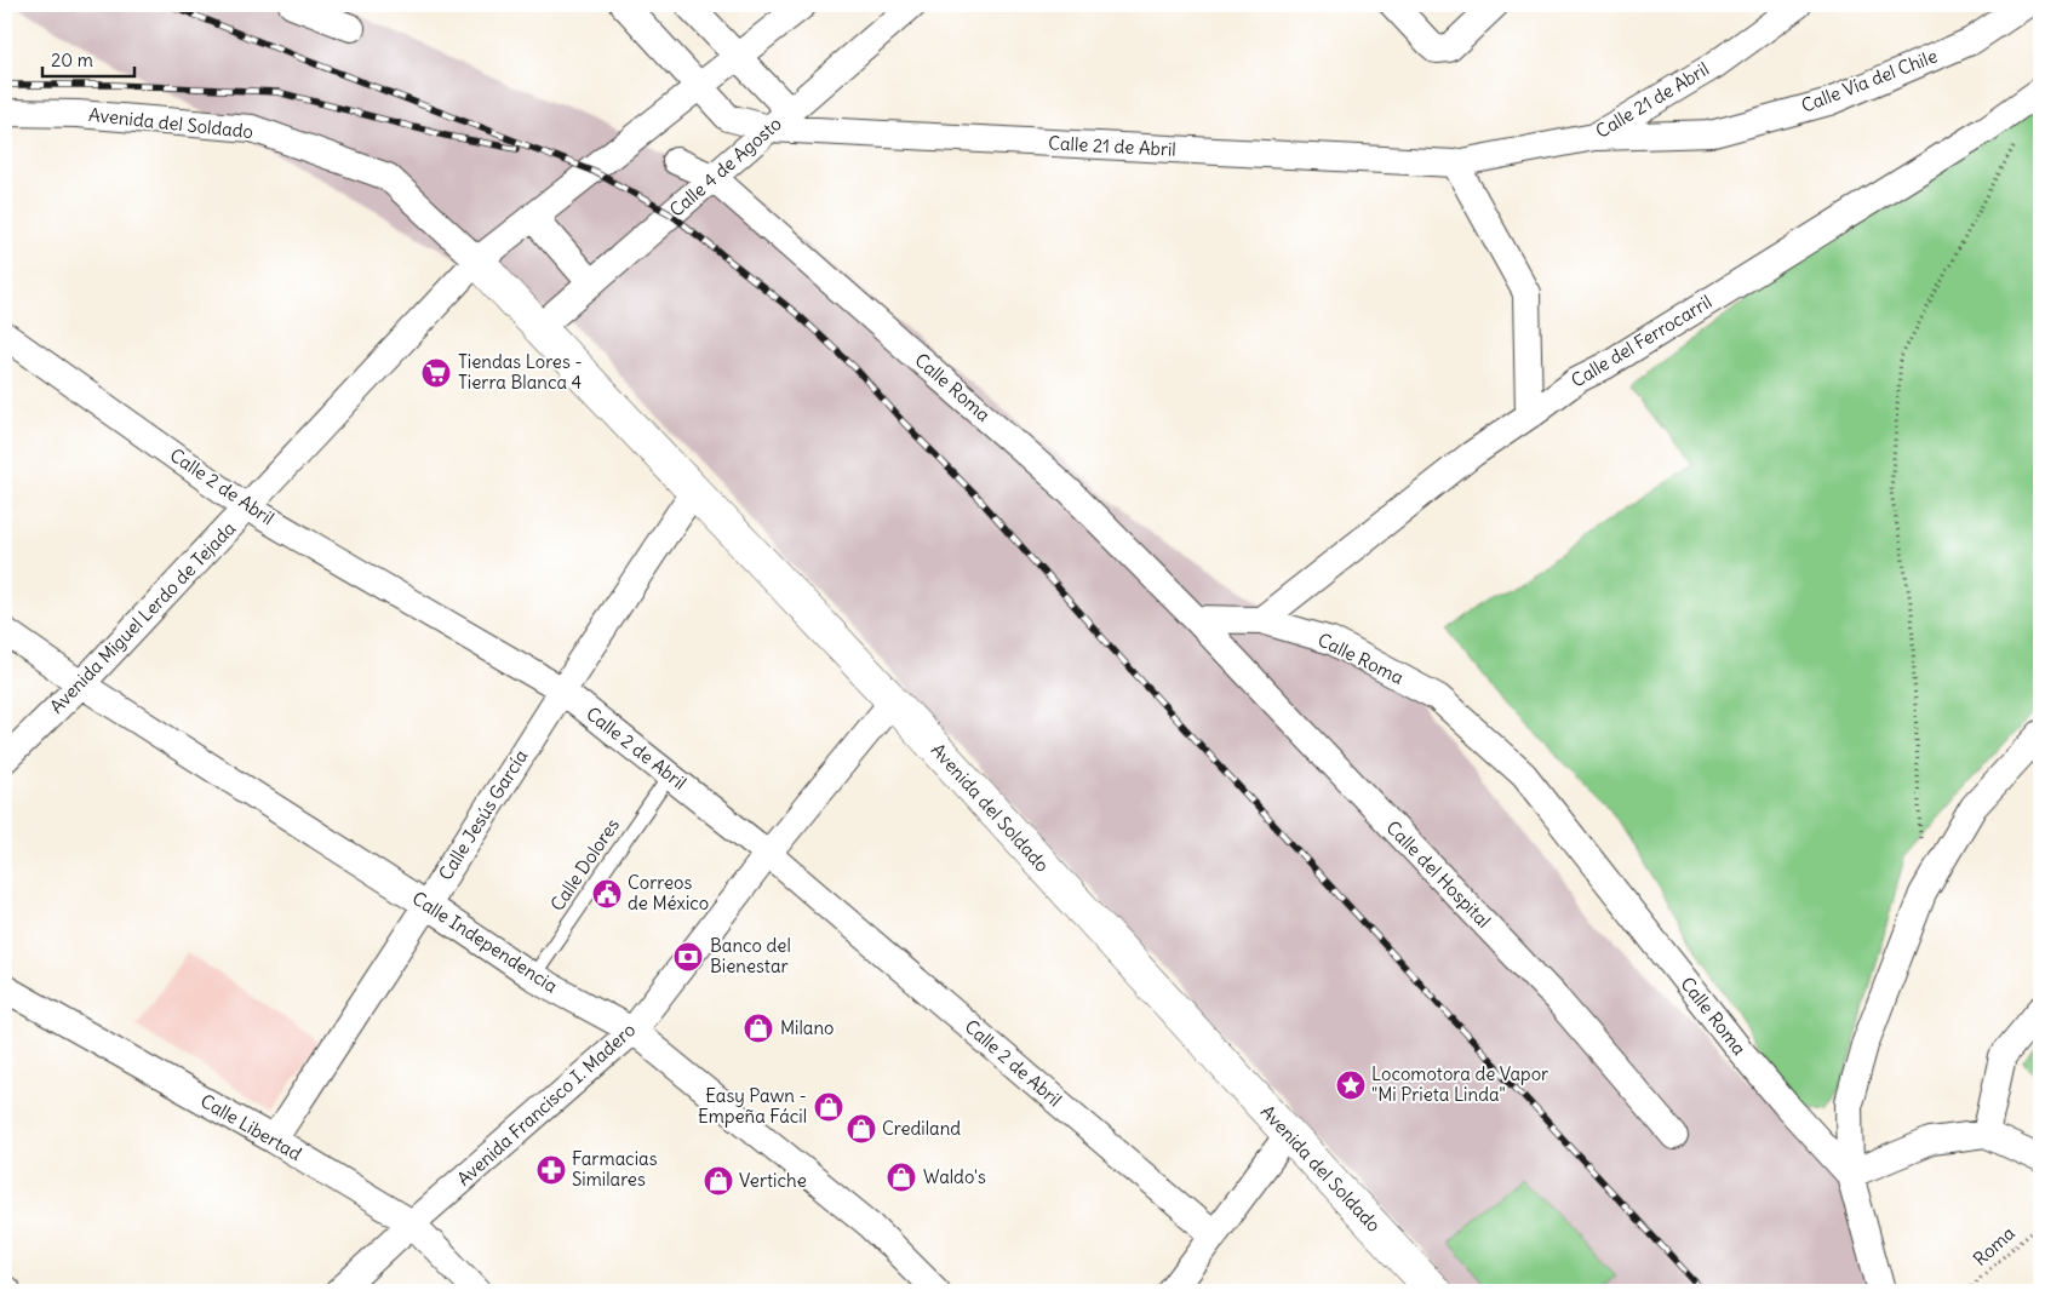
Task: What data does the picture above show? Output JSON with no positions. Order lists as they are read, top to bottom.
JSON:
{
  "streets": {
    "street": [
      "Calle Vía del Chile",
      "Calle 21 de Abril",
      "Avenida del Soldado",
      "Calle 4 de Agosto",
      "Calle del Ferrocarril",
      "Calle Roma",
      "Calle 2 de Abril",
      "Avenida Miguel Lerdo de Tejada",
      "Calle Jesús García",
      "Calle del Hospital",
      "Calle Independencia",
      "Avenida Francisco I. Madero",
      "Calle Libertad"
    ],
    "lane": ["Calle Dolores"],
    "path": ["Roma"]
  },
  "crossings": [
    ["Calle Vía del Chile", "Calle 21 de Abril"],
    ["Calle 21 de Abril", "Calle 4 de Agosto"],
    ["Avenida del Soldado", "Calle 4 de Agosto"],
    ["Avenida del Soldado", "Avenida Miguel Lerdo de Tejada"],
    ["Avenida del Soldado", "Calle Jesús García"],
    ["Avenida del Soldado", "Avenida Francisco I. Madero"],
    ["Calle 4 de Agosto", "Calle Roma"],
    ["Calle del Ferrocarril", "Calle Roma"],
    ["Calle Roma", "Calle del Hospital"],
    ["Calle 2 de Abril", "Avenida Miguel Lerdo de Tejada"],
    ["Calle 2 de Abril", "Calle Jesús García"],
    ["Calle 2 de Abril", "Calle Dolores"],
    ["Calle 2 de Abril", "Avenida Francisco I. Madero"],
    ["Avenida Miguel Lerdo de Tejada", "Calle Independencia"],
    ["Calle Jesús García", "Calle Independencia"],
    ["Calle Jesús García", "Calle Libertad"],
    ["Calle Dolores", "Calle Independencia"],
    ["Calle Independencia", "Avenida Francisco I. Madero"],
    ["Avenida Francisco I. Madero", "Calle Libertad"]
  ],
  "places": {
    "supermarket": ["Tiendas Lores - Tierra Blanca 4"],
    "public building": ["Correos de México"],
    "bank": ["Banco del Bienestar"],
    "shop": [
      "Milano",
      "Easy Pawn - Empeña Fácil",
      "Crediland",
      "Waldo's",
      "Vertiche"
    ],
    "place": ["Locomotora de Vapor \"Mi Prieta Linda\""],
    "pharmacy": ["Farmacias Similares"]
  },
  "scale_bar": "20 m"
}
